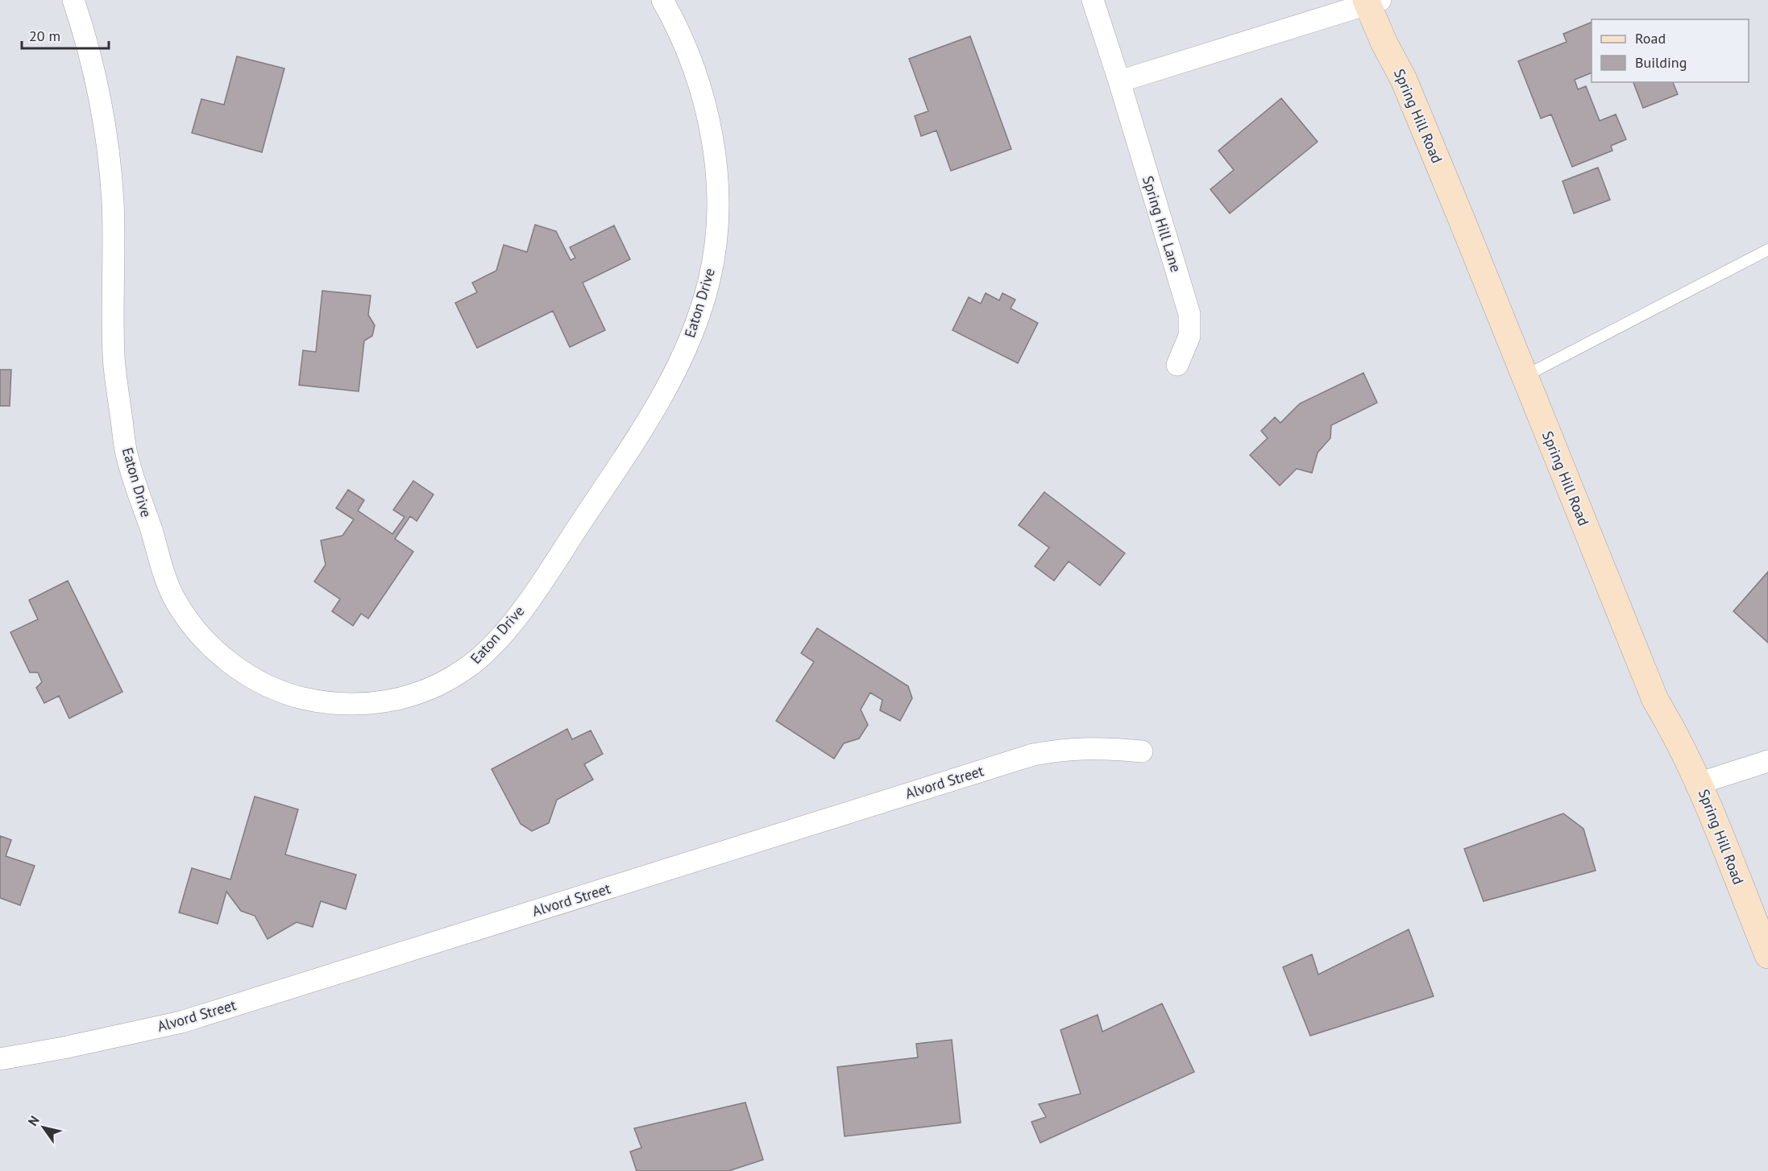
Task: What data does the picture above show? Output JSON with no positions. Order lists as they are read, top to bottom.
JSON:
{
  "streets": {
    "main road": ["Spring Hill Road"],
    "street": ["Spring Hill Lane", "Eaton Drive", "Alvord Street"]
  },
  "legend": ["Road", "Building"],
  "scale_bar": "20 m",
  "north": "top left"
}
